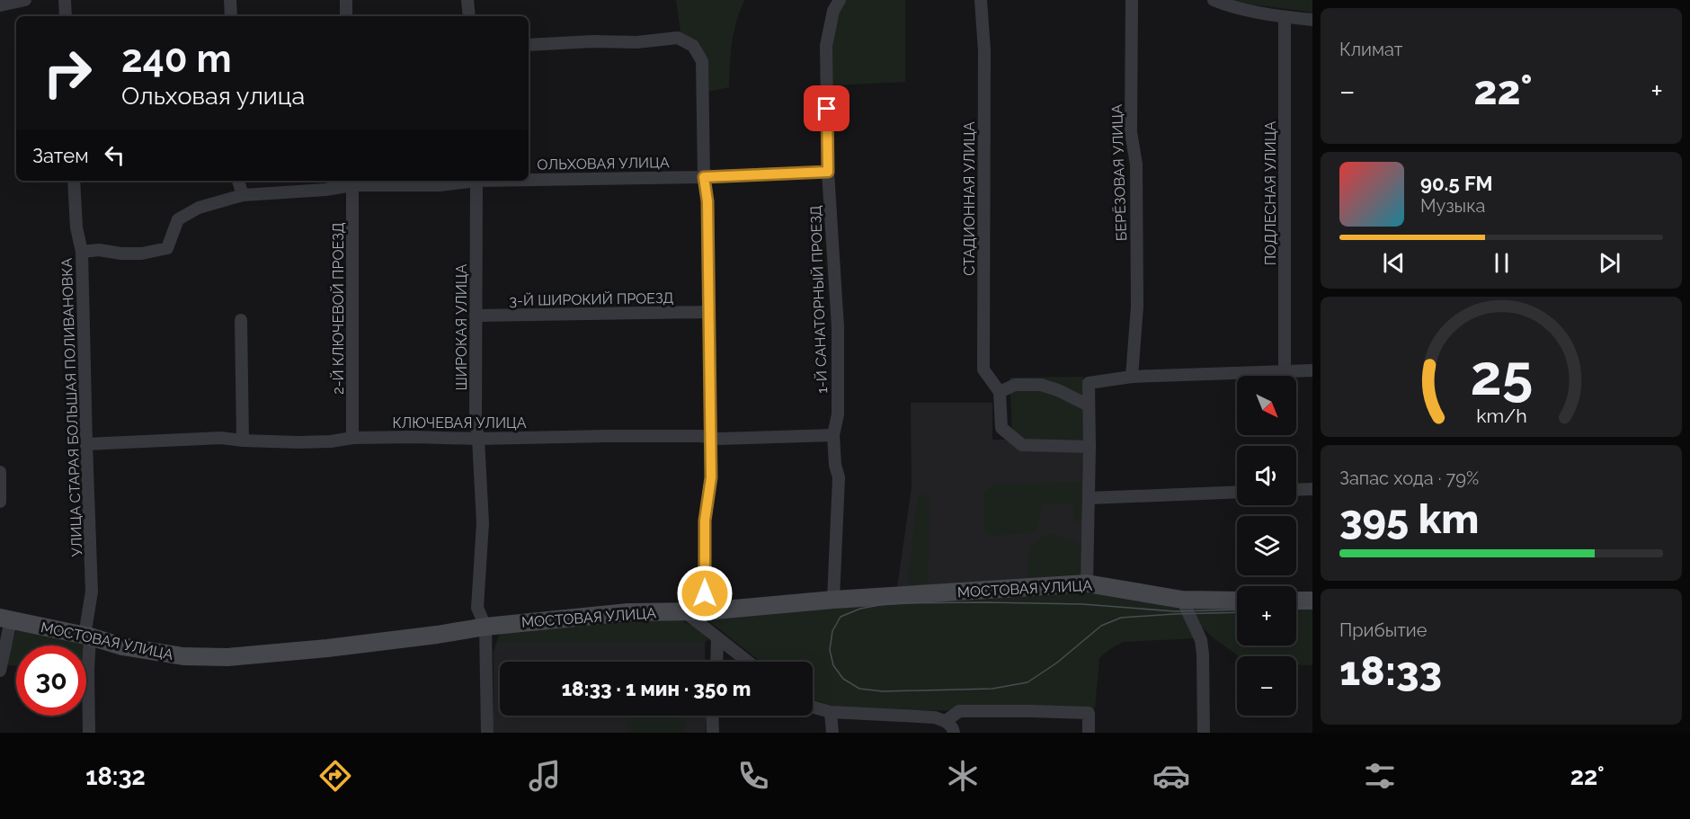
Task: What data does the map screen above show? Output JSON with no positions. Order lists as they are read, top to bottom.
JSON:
{
  "streets": {
    "street": [
      "ОЛЬХОВАЯ УЛИЦА",
      "БЕРЁЗОВАЯ УЛИЦА",
      "ПОДЛЕСНАЯ УЛИЦА",
      "СТАДИОННАЯ УЛИЦА",
      "3-Й ШИРОКИЙ ПРОЕЗД",
      "1-Й САНАТОРНЫЙ ПРОЕЗД",
      "2-Й КЛЮЧЕВОЙ ПРОЕЗД",
      "ШИРОКАЯ УЛИЦА",
      "УЛИЦА СТАРАЯ БОЛЬШАЯ ПОЛИВАНОВКА",
      "КЛЮЧЕВАЯ УЛИЦА",
      "МОСТОВАЯ УЛИЦА"
    ]
  },
  "crossings": [
    ["ОЛЬХОВАЯ УЛИЦА", "1-Й САНАТОРНЫЙ ПРОЕЗД"],
    ["ОЛЬХОВАЯ УЛИЦА", "2-Й КЛЮЧЕВОЙ ПРОЕЗД"],
    ["ОЛЬХОВАЯ УЛИЦА", "УЛИЦА СТАРАЯ БОЛЬШАЯ ПОЛИВАНОВКА"],
    ["3-Й ШИРОКИЙ ПРОЕЗД", "ШИРОКАЯ УЛИЦА"],
    ["1-Й САНАТОРНЫЙ ПРОЕЗД", "КЛЮЧЕВАЯ УЛИЦА"],
    ["1-Й САНАТОРНЫЙ ПРОЕЗД", "МОСТОВАЯ УЛИЦА"],
    ["2-Й КЛЮЧЕВОЙ ПРОЕЗД", "КЛЮЧЕВАЯ УЛИЦА"],
    ["ШИРОКАЯ УЛИЦА", "КЛЮЧЕВАЯ УЛИЦА"],
    ["ШИРОКАЯ УЛИЦА", "МОСТОВАЯ УЛИЦА"],
    ["УЛИЦА СТАРАЯ БОЛЬШАЯ ПОЛИВАНОВКА", "КЛЮЧЕВАЯ УЛИЦА"],
    ["УЛИЦА СТАРАЯ БОЛЬШАЯ ПОЛИВАНОВКА", "МОСТОВАЯ УЛИЦА"]
  ],
  "north": "bottom right",
  "page": {
    "tile": [
      "Климат",
      ["Запас хода · 79%", "395 km"],
      ["Прибытие", "18:33"]
    ],
    "turn": ["240 m", "Ольховая улица"],
    "heat": ["−", "22°", "+"],
    "then": "Затем",
    "song": ["90.5 FM", "Музыка"],
    "map_buttons": ["+", "−"],
    "limit": "30",
    "trip": "18:33 · 1 мин · 350 m",
    "tabs": ["18:32", "22°"],
    "gauge": ["25", "km/h"]
  }
}
